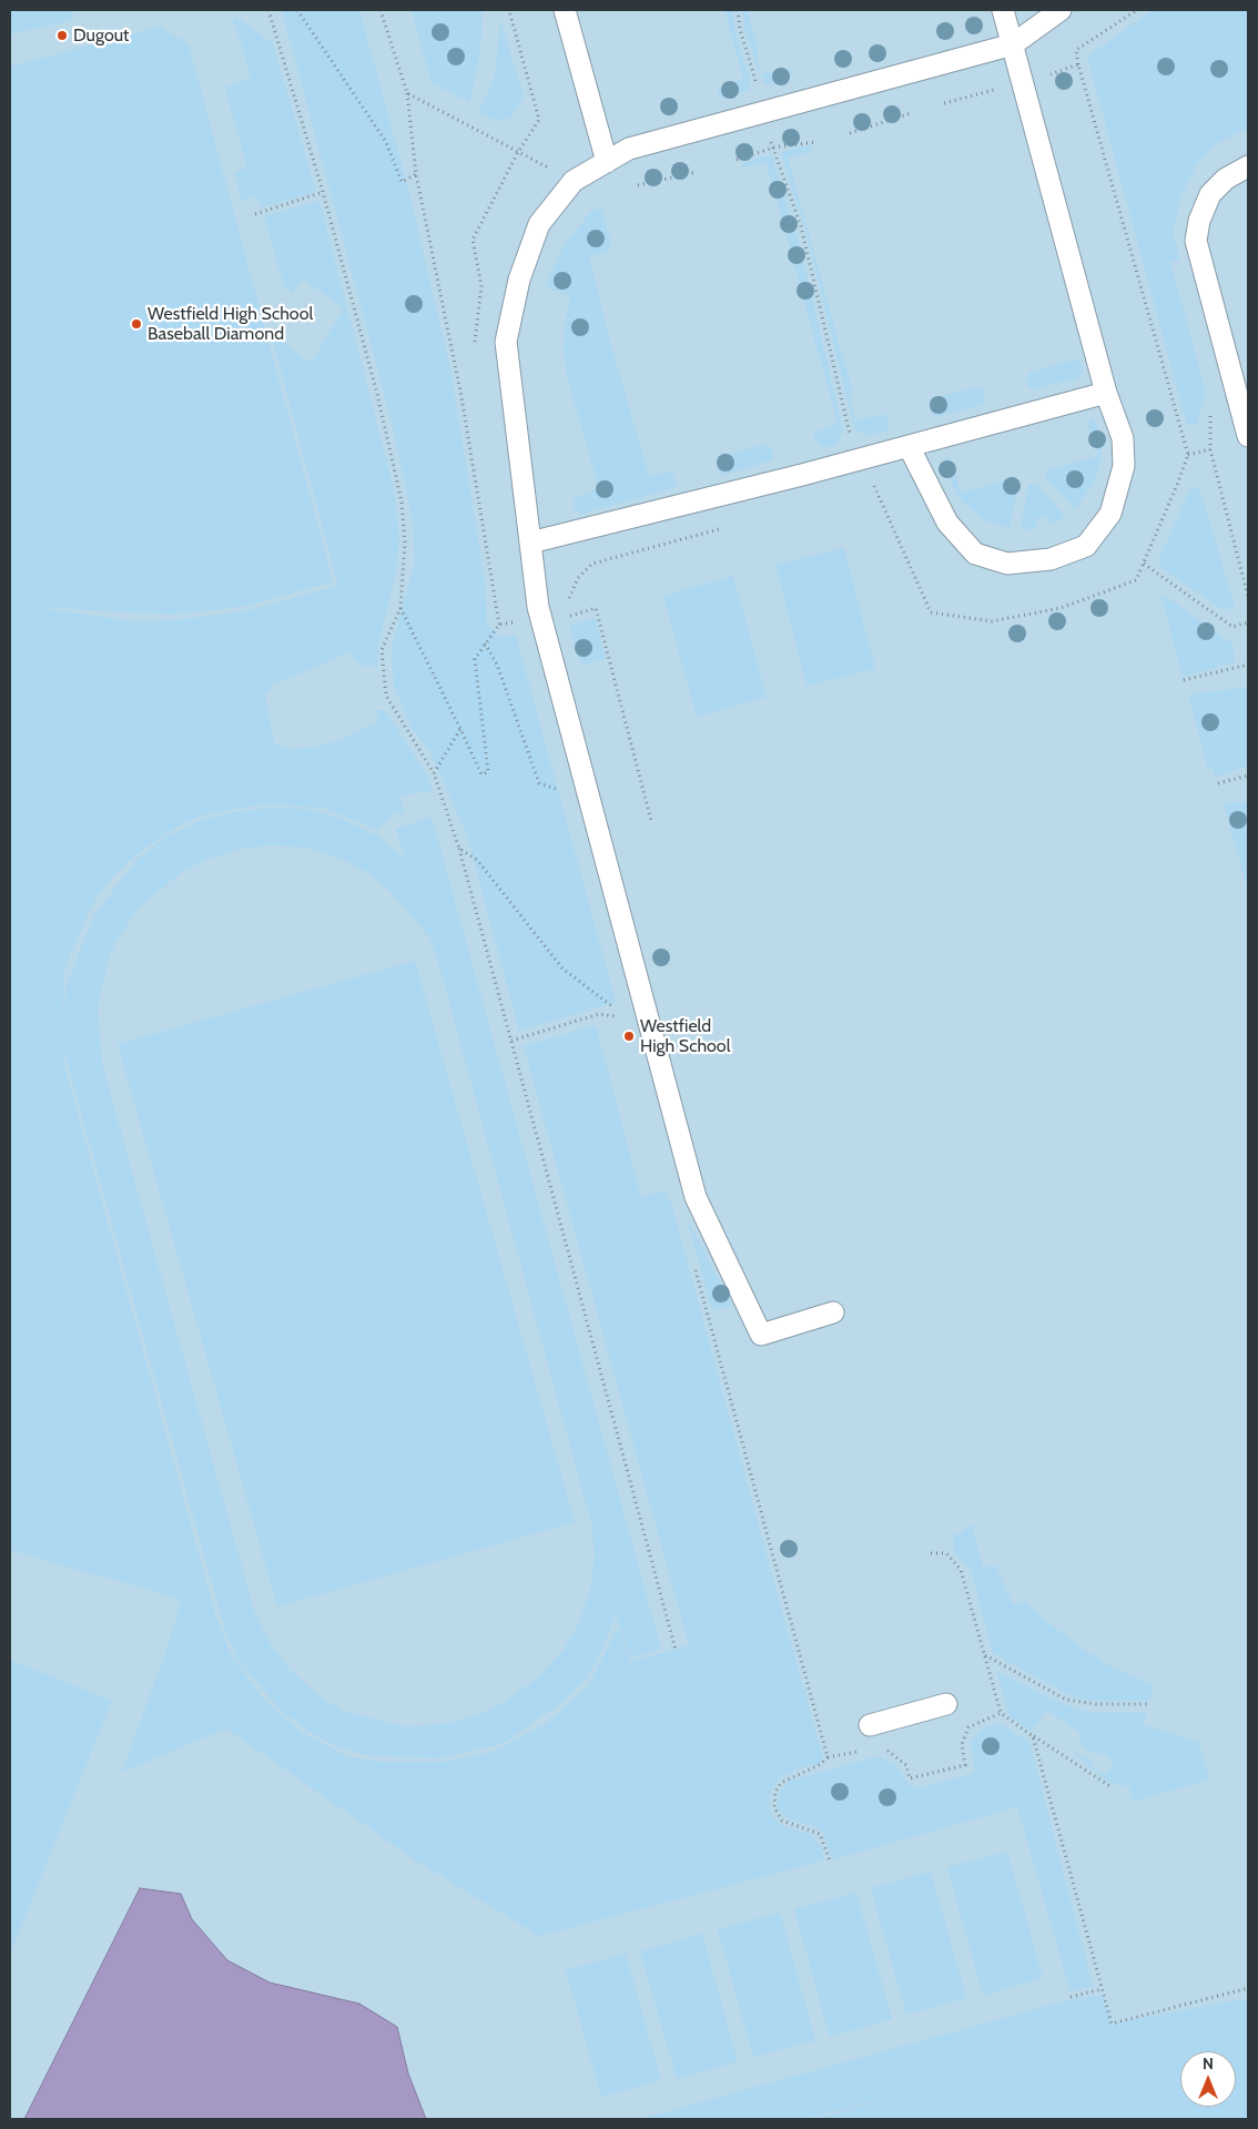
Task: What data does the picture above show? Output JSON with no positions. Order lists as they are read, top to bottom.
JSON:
{
  "places": ["Dugout", "Westfield High School Baseball Diamond", "Westfield High School"],
  "north": "top"
}
